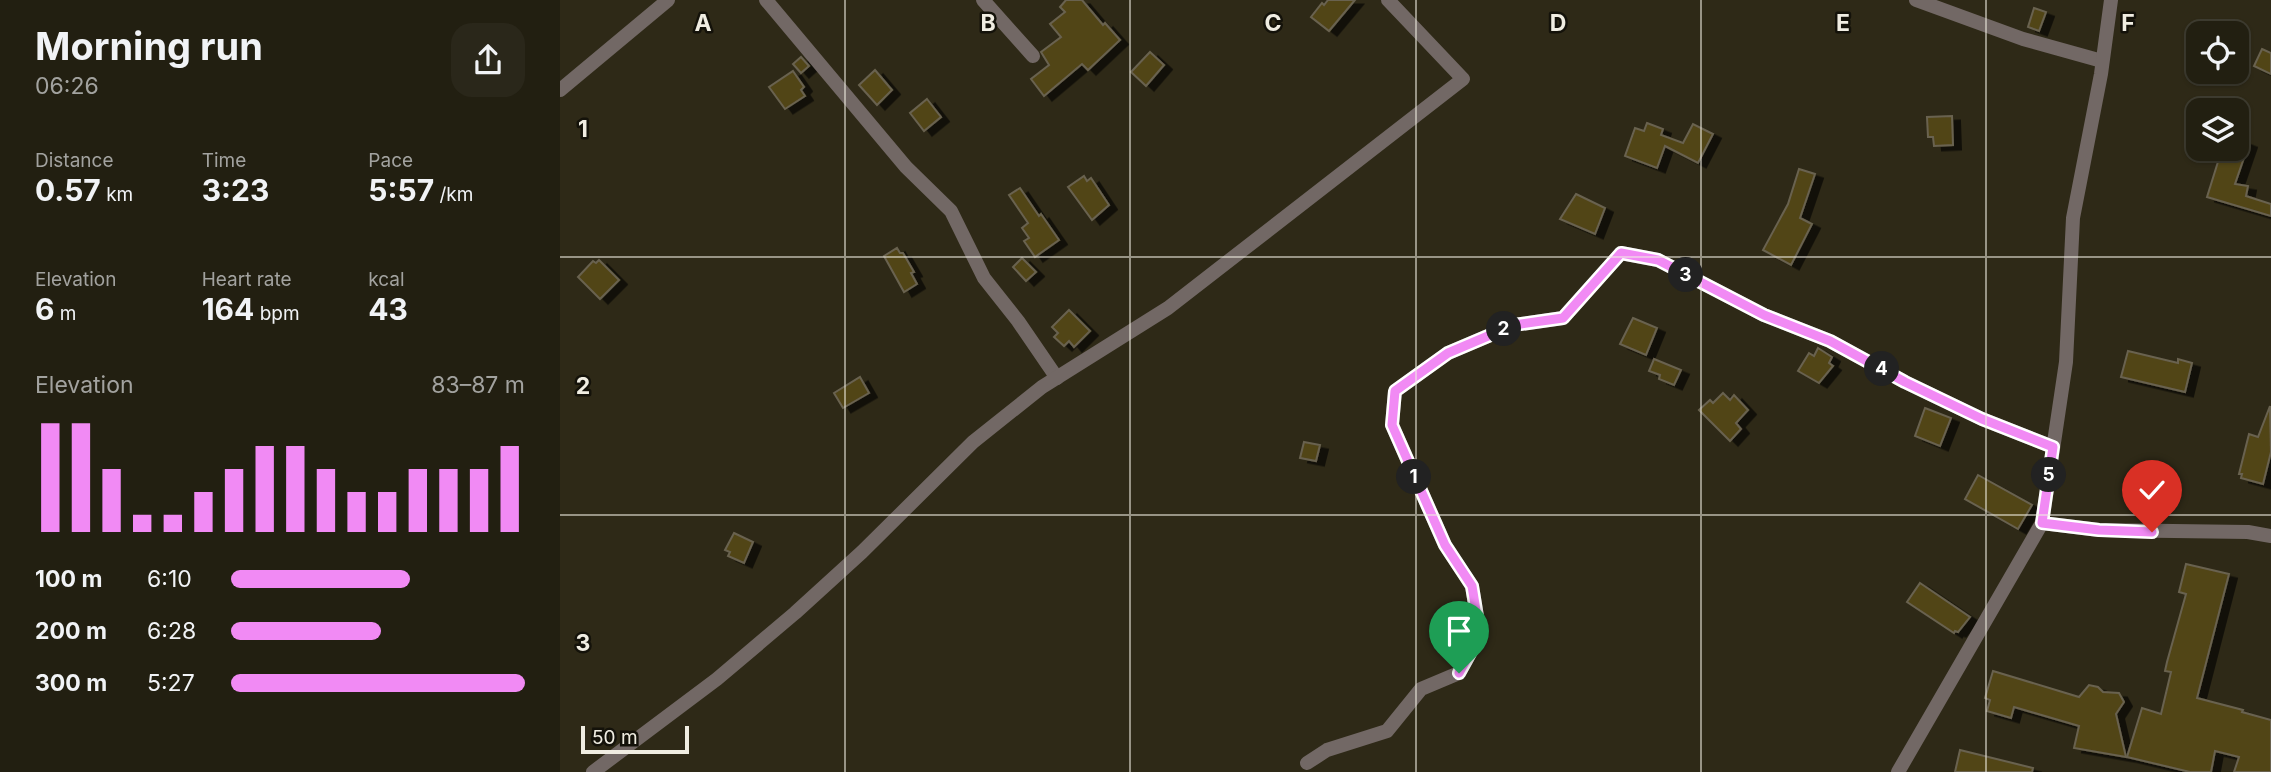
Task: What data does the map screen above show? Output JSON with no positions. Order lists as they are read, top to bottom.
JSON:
{
  "scale_bar": "50 m",
  "page": {
    "heading": ["Morning run", "06:26"],
    "stats": [
      ["Distance", "0.57 km"],
      ["Time", "3:23"],
      ["Pace", "5:57 /km"],
      ["Elevation", "6 m"],
      ["Heart rate", "164 bpm"],
      ["kcal", "43"]
    ],
    "pins": [
      "3",
      "2",
      "4",
      "5",
      "1"
    ],
    "chart": ["Elevation", "83–87 m"],
    "list": [
      {
        "name": "100 m",
        "note": "6:10"
      },
      {
        "name": "200 m",
        "note": "6:28"
      },
      {
        "name": "300 m",
        "note": "5:27"
      }
    ],
    "scale": "50 m"
  },
  "grid": {
    "columns": [
      "A",
      "B",
      "C",
      "D",
      "E",
      "F"
    ],
    "rows": ["1", "2", "3"]
  }
}
